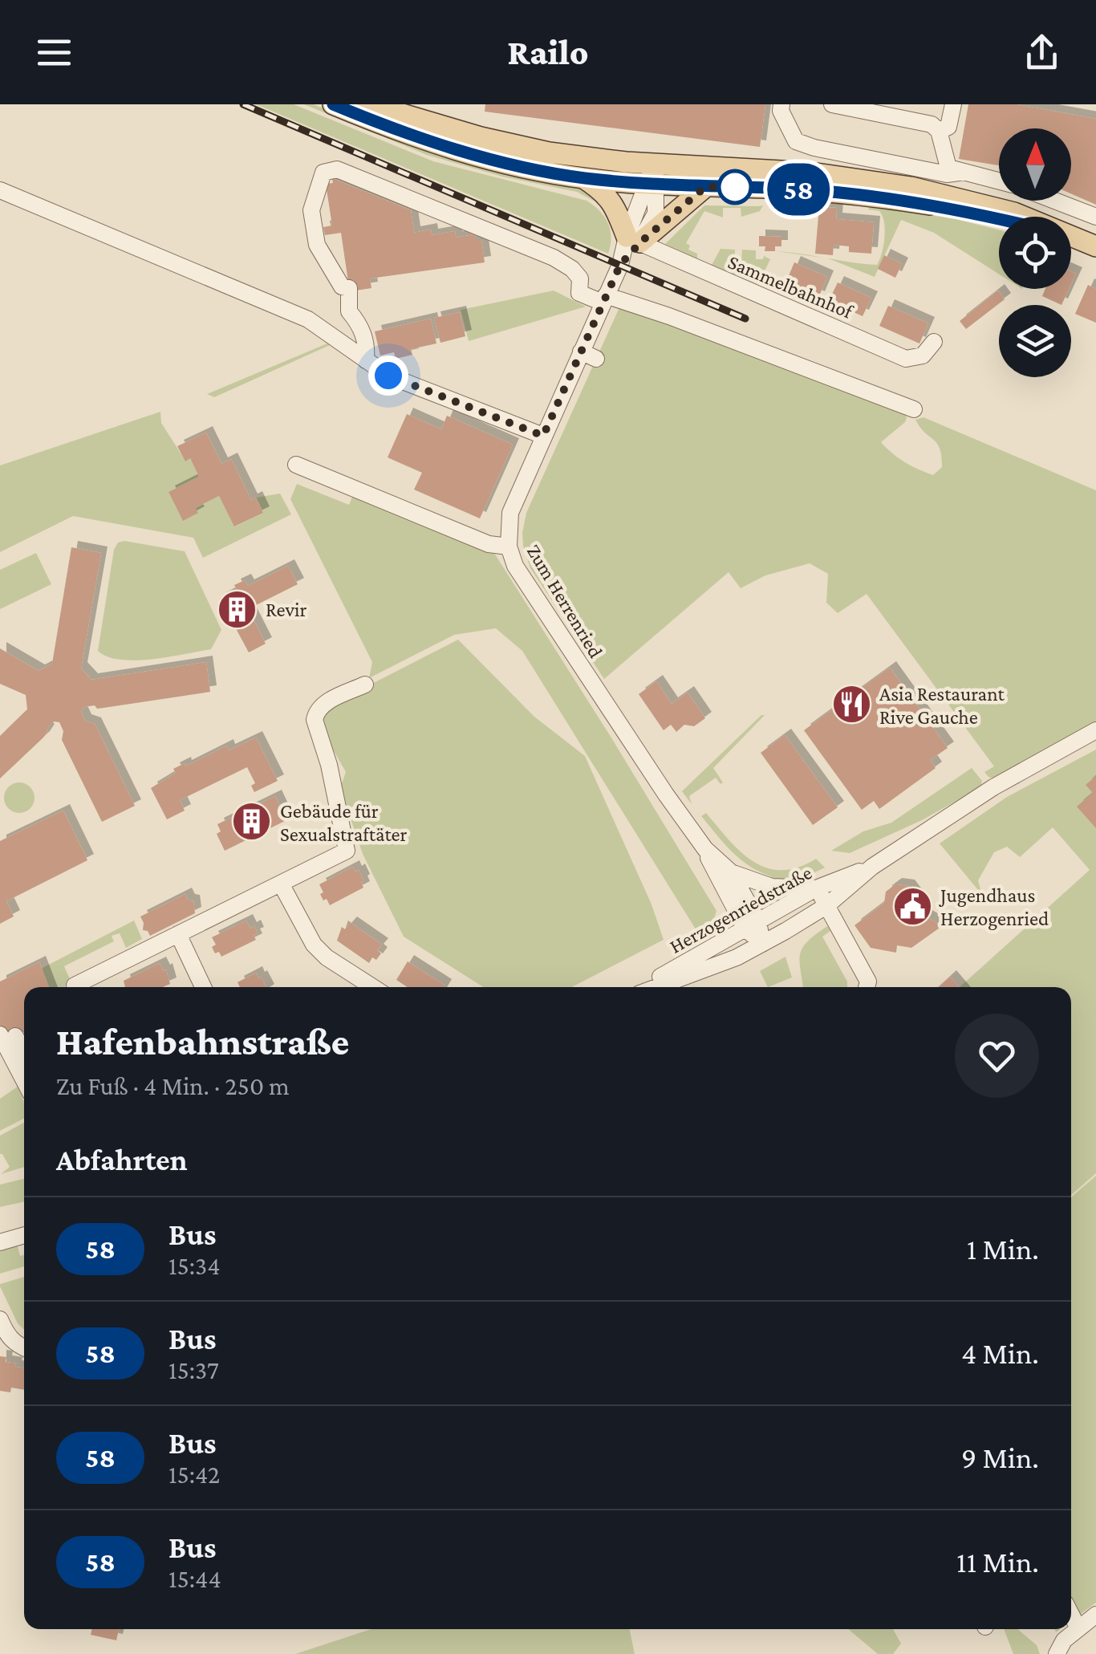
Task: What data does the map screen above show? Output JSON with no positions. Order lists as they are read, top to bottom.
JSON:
{
  "streets": {
    "street": ["Sammelbahnhof", "Zum Herrenried", "Herzogenriedstraße"]
  },
  "crossings": [
    ["Sammelbahnhof", "Zum Herrenried"],
    ["Zum Herrenried", "Herzogenriedstraße"]
  ],
  "places": {
    "building": ["Revir", "Gebäude für Sexualstraftäter"],
    "restaurant": ["Asia Restaurant Rive Gauche"],
    "public building": ["Jugendhaus Herzogenried"]
  },
  "lines": ["bus line 58"],
  "north": "top",
  "page": {
    "header": "Railo",
    "on_map": "58",
    "heading": [
      ["Hafenbahnstraße", "Zu Fuß · 4 Min. · 250 m"],
      "Abfahrten"
    ],
    "list": [
      {
        "mark": "58",
        "name": "Bus",
        "note": "15:34",
        "value": "1 Min."
      },
      {
        "mark": "58",
        "name": "Bus",
        "note": "15:37",
        "value": "4 Min."
      },
      {
        "mark": "58",
        "name": "Bus",
        "note": "15:42",
        "value": "9 Min."
      },
      {
        "mark": "58",
        "name": "Bus",
        "note": "15:44",
        "value": "11 Min."
      }
    ]
  }
}
